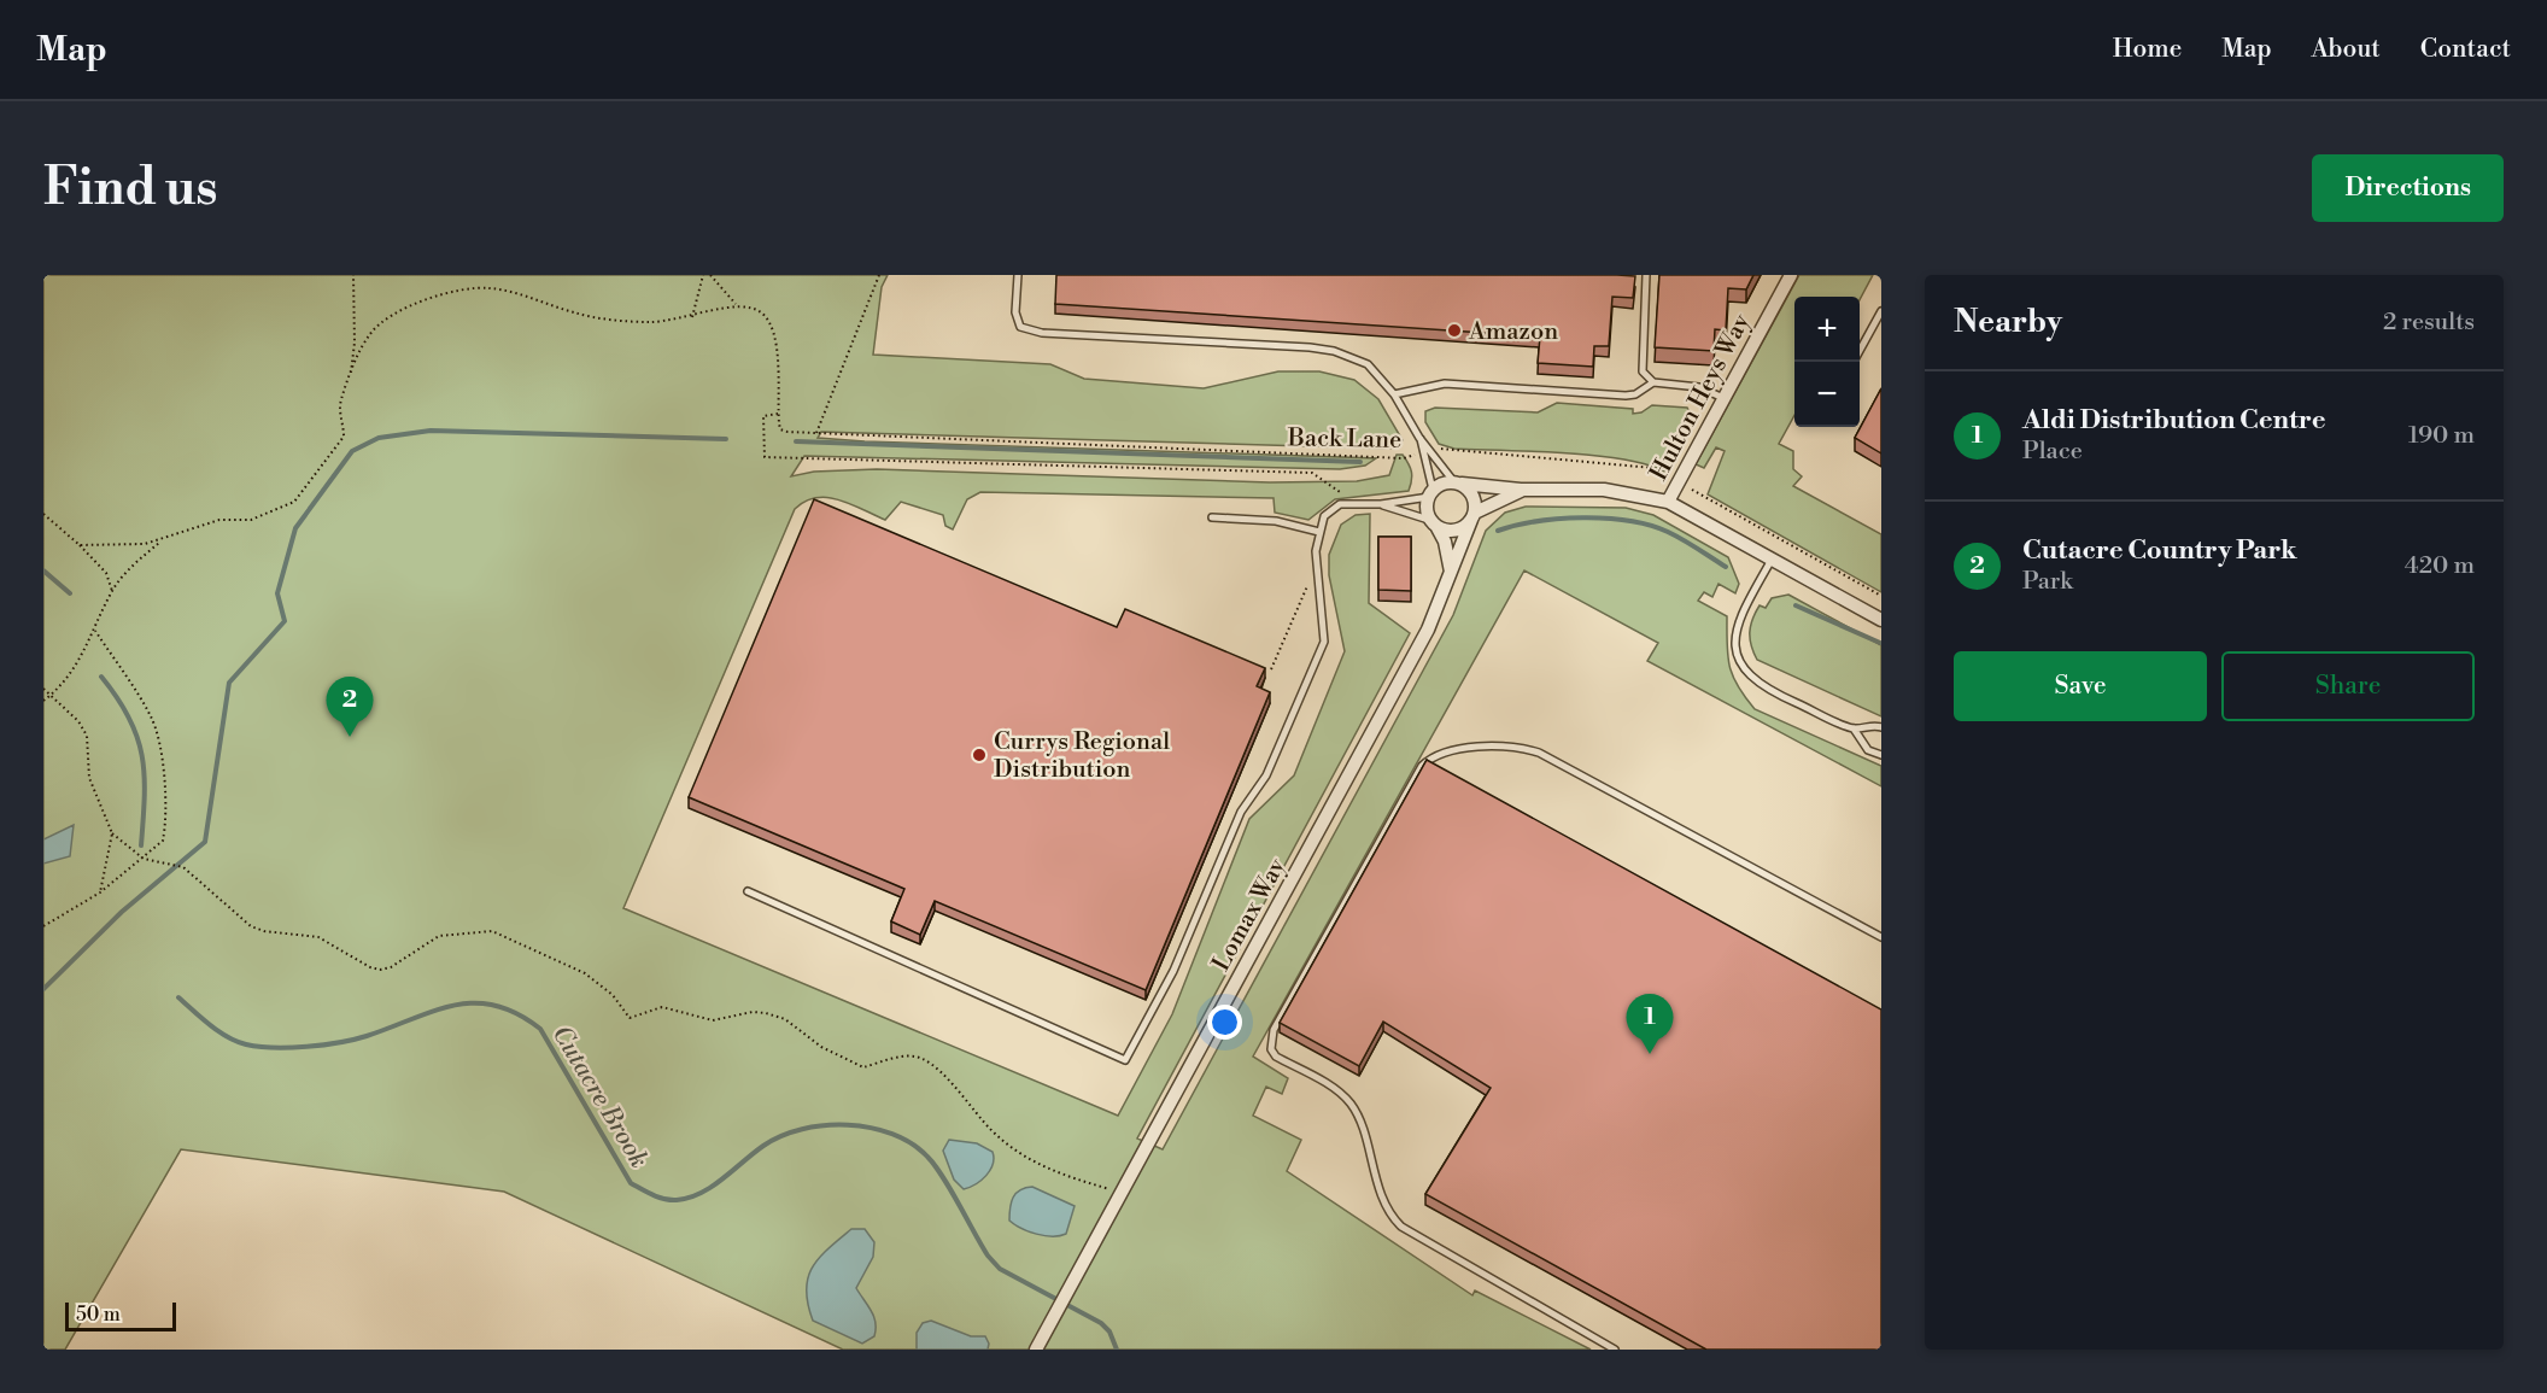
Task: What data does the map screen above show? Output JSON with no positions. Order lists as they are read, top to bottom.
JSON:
{
  "streets": {
    "street": ["Hulton Heys Way", "Lomax Way"],
    "path": ["Back Lane"]
  },
  "crossings": [
    ["Hulton Heys Way", "Back Lane"]
  ],
  "water": ["Cutacre Brook"],
  "places": ["Amazon", "Currys Regional Distribution"],
  "scale_bar": "50 m",
  "page": {
    "header": "Map",
    "nav": [
      "Home",
      "Map",
      "About",
      "Contact"
    ],
    "buttons": [
      "Directions",
      ["Save", "Share"]
    ],
    "title": "Find us",
    "heading": ["Nearby", "2 results"],
    "map_buttons": ["+", "−"],
    "list": [
      {
        "mark": "1",
        "name": "Aldi Distribution Centre",
        "note": "Place",
        "value": "190 m"
      },
      {
        "mark": "2",
        "name": "Cutacre Country Park",
        "note": "Park",
        "value": "420 m"
      }
    ],
    "pins": ["2", "1"],
    "scale": "50 m"
  }
}
